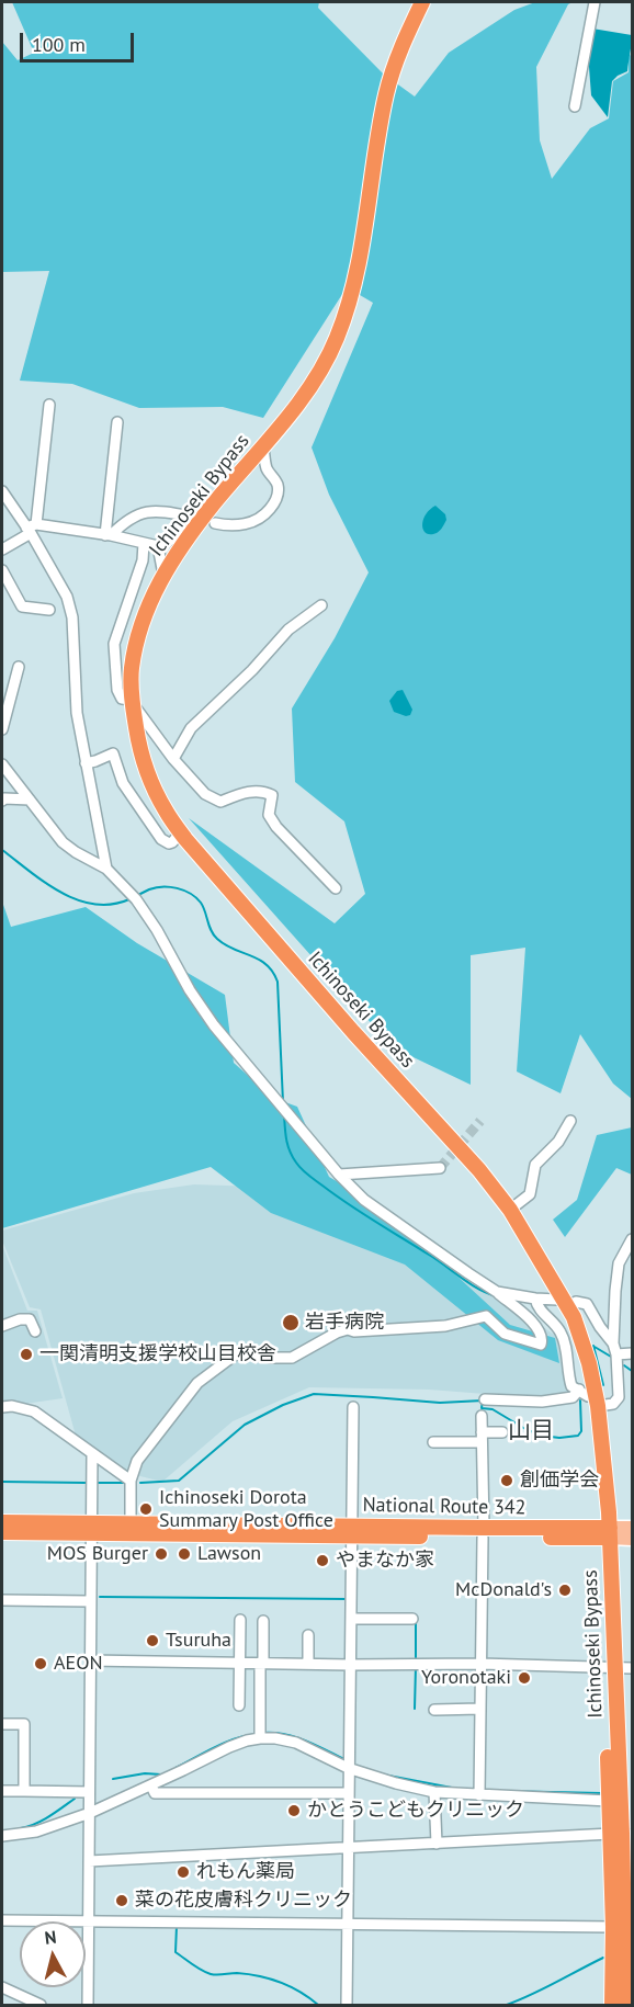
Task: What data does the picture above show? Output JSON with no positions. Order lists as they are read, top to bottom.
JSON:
{
  "streets": {
    "highway": ["Ichinoseki Bypass", "National Route 342"]
  },
  "crossings": [
    ["Ichinoseki Bypass", "National Route 342"]
  ],
  "districts": ["山目"],
  "places": [
    "岩手病院",
    "一関清明支援学校山目校舎",
    "創価学会",
    "Ichinoseki Dorota Summary Post Office",
    "MOS Burger",
    "Lawson",
    "やまなか家",
    "McDonald's",
    "Tsuruha",
    "AEON",
    "Yoronotaki",
    "かとうこどもクリニック",
    "れもん薬局",
    "菜の花皮膚科クリニック"
  ],
  "scale_bar": "100 m",
  "north": "top"
}
